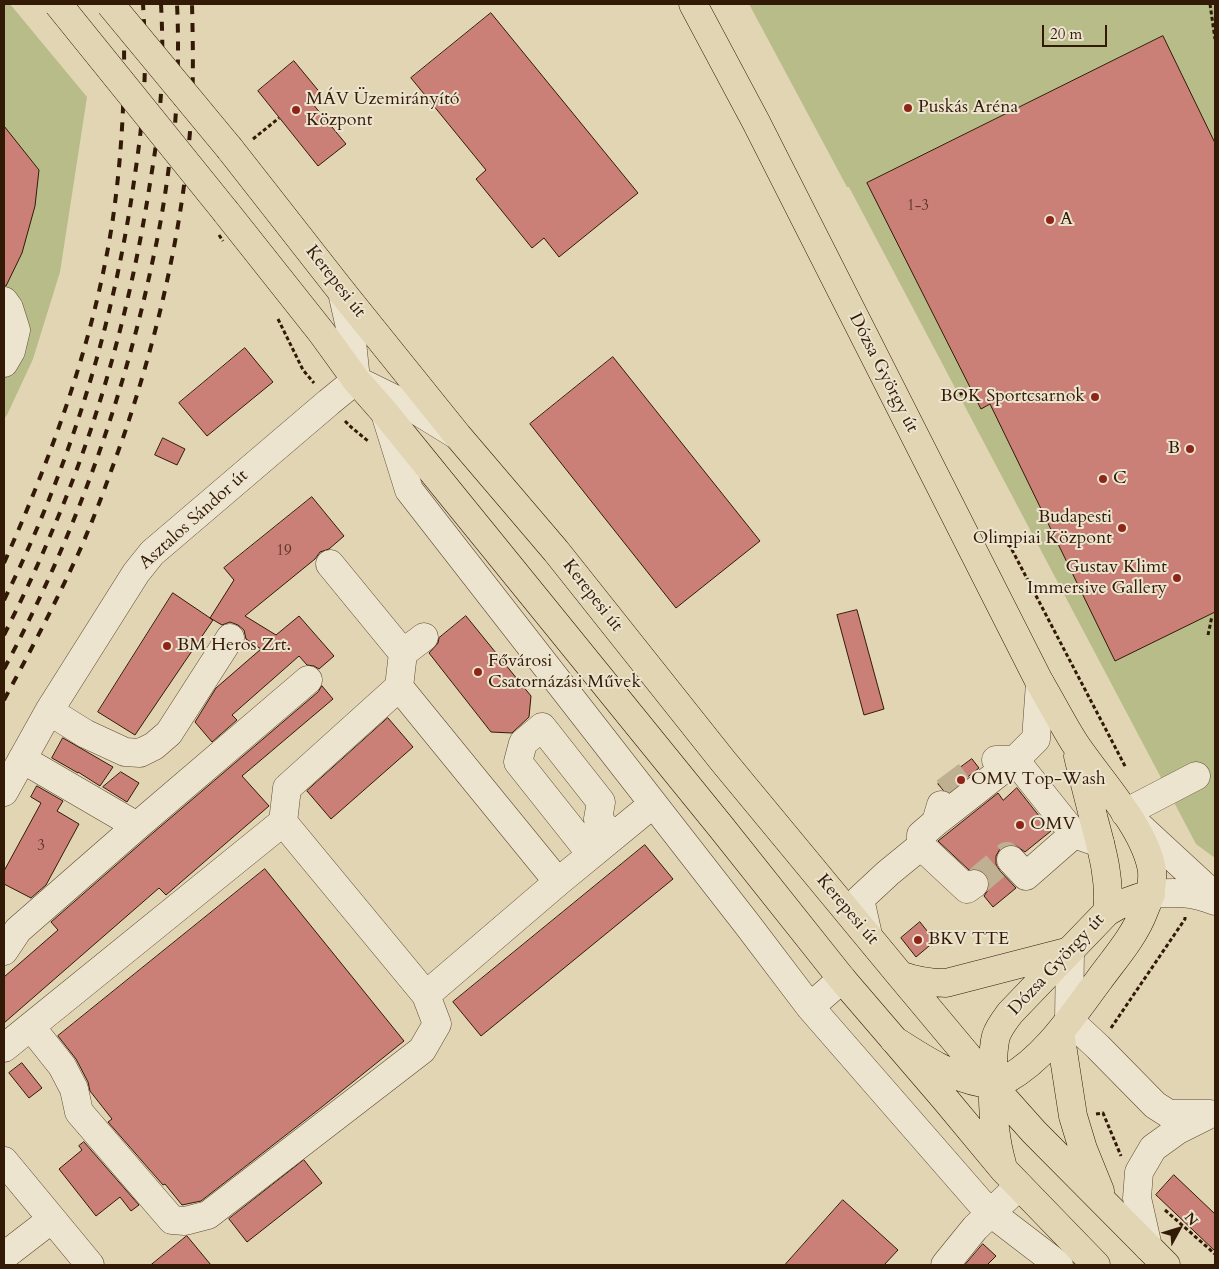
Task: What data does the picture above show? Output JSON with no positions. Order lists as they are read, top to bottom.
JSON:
{
  "streets": {
    "main road": ["Kerepesi út", "Dózsa György út"],
    "street": ["Asztalos Sándor út"]
  },
  "crossings": [
    ["Kerepesi út", "Dózsa György út"]
  ],
  "places": [
    "Puskás Aréna",
    "MÁV Üzemirányító Központ",
    "A",
    "BOK Sportcsarnok",
    "B",
    "C",
    "Budapesti Olimpiai Központ",
    "Gustav Klimt Immersive Gallery",
    "BM Heros Zrt.",
    "Fővárosi Csatornázási Művek",
    "OMV Top-Wash",
    "OMV",
    "BKV TTE"
  ],
  "house_numbers": ["1-3", "19", "3"],
  "scale_bar": "20 m",
  "north": "top right"
}
